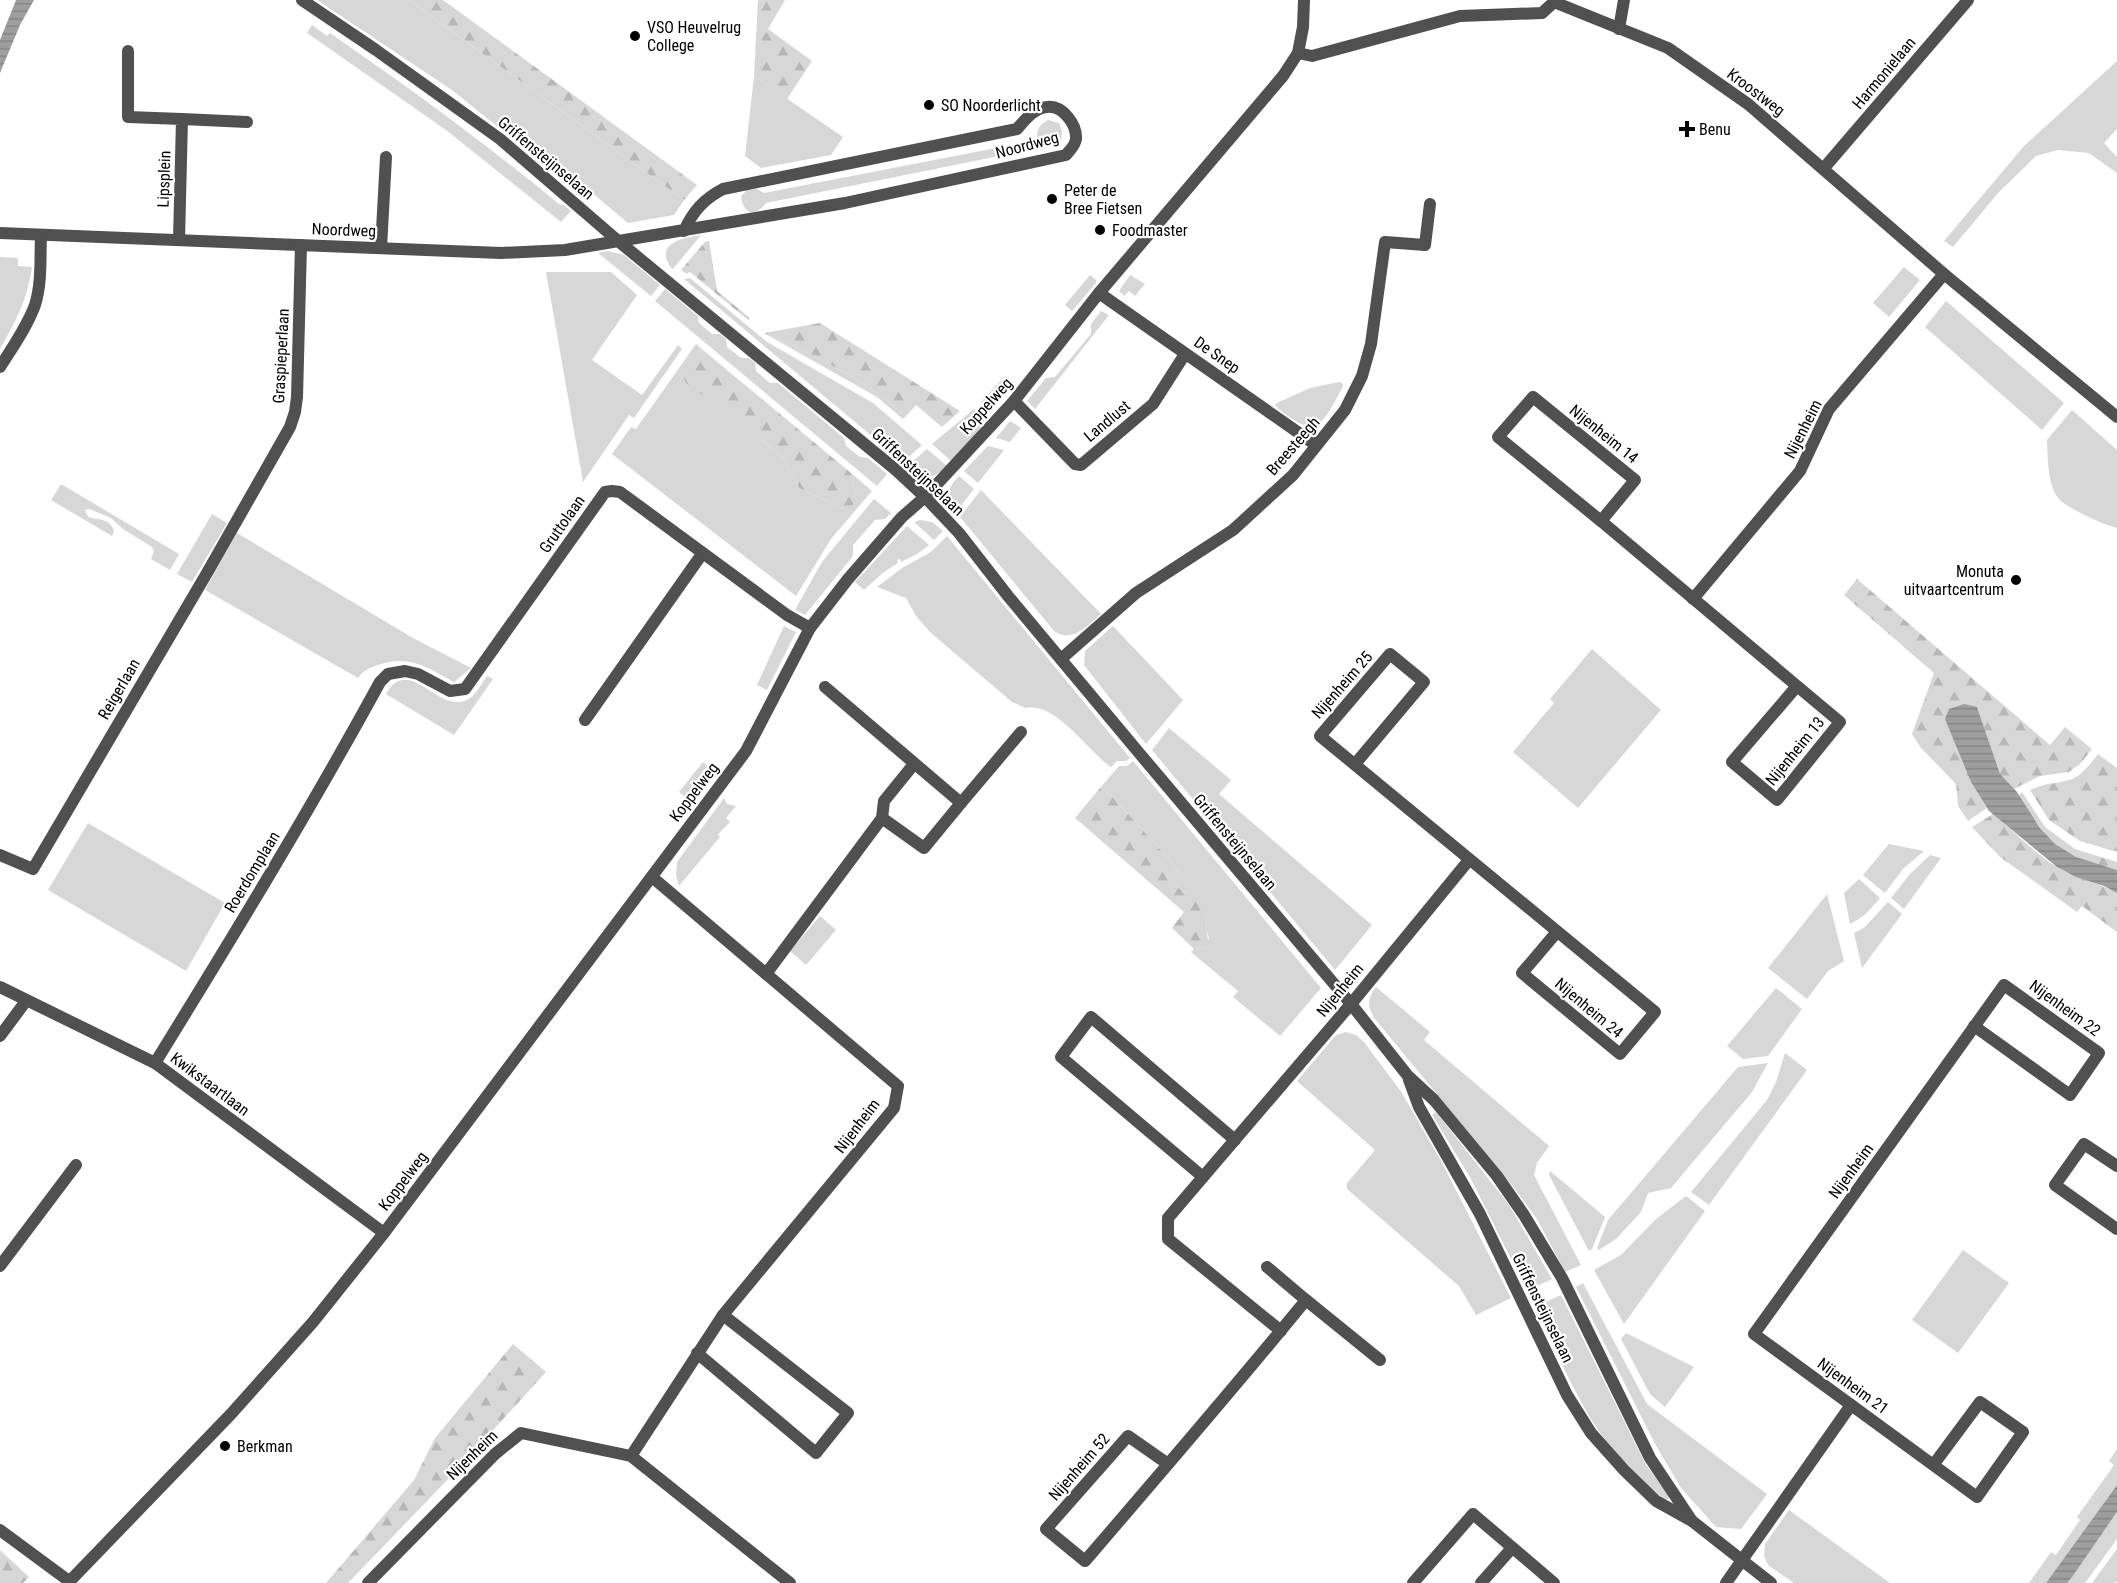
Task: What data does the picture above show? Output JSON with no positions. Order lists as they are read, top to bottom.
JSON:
{
  "streets": {
    "street": [
      "Harmonielaan",
      "Kroostweg",
      "Noordweg",
      "Griffensteijnselaan",
      "Lipsplein",
      "De Snep",
      "Graspieperlaan",
      "Koppelweg",
      "Landlust",
      "Nijenheim",
      "Nijenheim 14",
      "Breesteegh",
      "Gruttolaan",
      "Nijenheim 25",
      "Reigerlaan",
      "Nijenheim 13",
      "Roerdomplaan",
      "Nijenheim 24",
      "Nijenheim 22",
      "Kwikstaartlaan",
      "Nijenheim 21",
      "Nijenheim 52"
    ]
  },
  "crossings": [
    ["Harmonielaan", "Kroostweg"],
    ["Kroostweg", "Koppelweg"],
    ["Kroostweg", "Nijenheim"],
    ["Noordweg", "Griffensteijnselaan"],
    ["Noordweg", "Lipsplein"],
    ["Noordweg", "Graspieperlaan"],
    ["Griffensteijnselaan", "Koppelweg"],
    ["Griffensteijnselaan", "Nijenheim"],
    ["Griffensteijnselaan", "Breesteegh"],
    ["De Snep", "Koppelweg"],
    ["De Snep", "Landlust"],
    ["De Snep", "Breesteegh"],
    ["Graspieperlaan", "Reigerlaan"],
    ["Koppelweg", "Landlust"],
    ["Koppelweg", "Nijenheim"],
    ["Koppelweg", "Gruttolaan"],
    ["Koppelweg", "Kwikstaartlaan"],
    ["Nijenheim", "Nijenheim 25"],
    ["Nijenheim", "Nijenheim 24"],
    ["Nijenheim", "Nijenheim 22"],
    ["Nijenheim", "Nijenheim 21"],
    ["Gruttolaan", "Roerdomplaan"],
    ["Nijenheim 25", "Nijenheim 24"],
    ["Roerdomplaan", "Kwikstaartlaan"]
  ],
  "places": {
    "other": [
      "VSO Heuvelrug College",
      "SO Noorderlicht",
      "Peter de Bree Fietsen",
      "Foodmaster",
      "Monuta uitvaartcentrum",
      "Berkman"
    ],
    "health": ["Benu"]
  }
}
